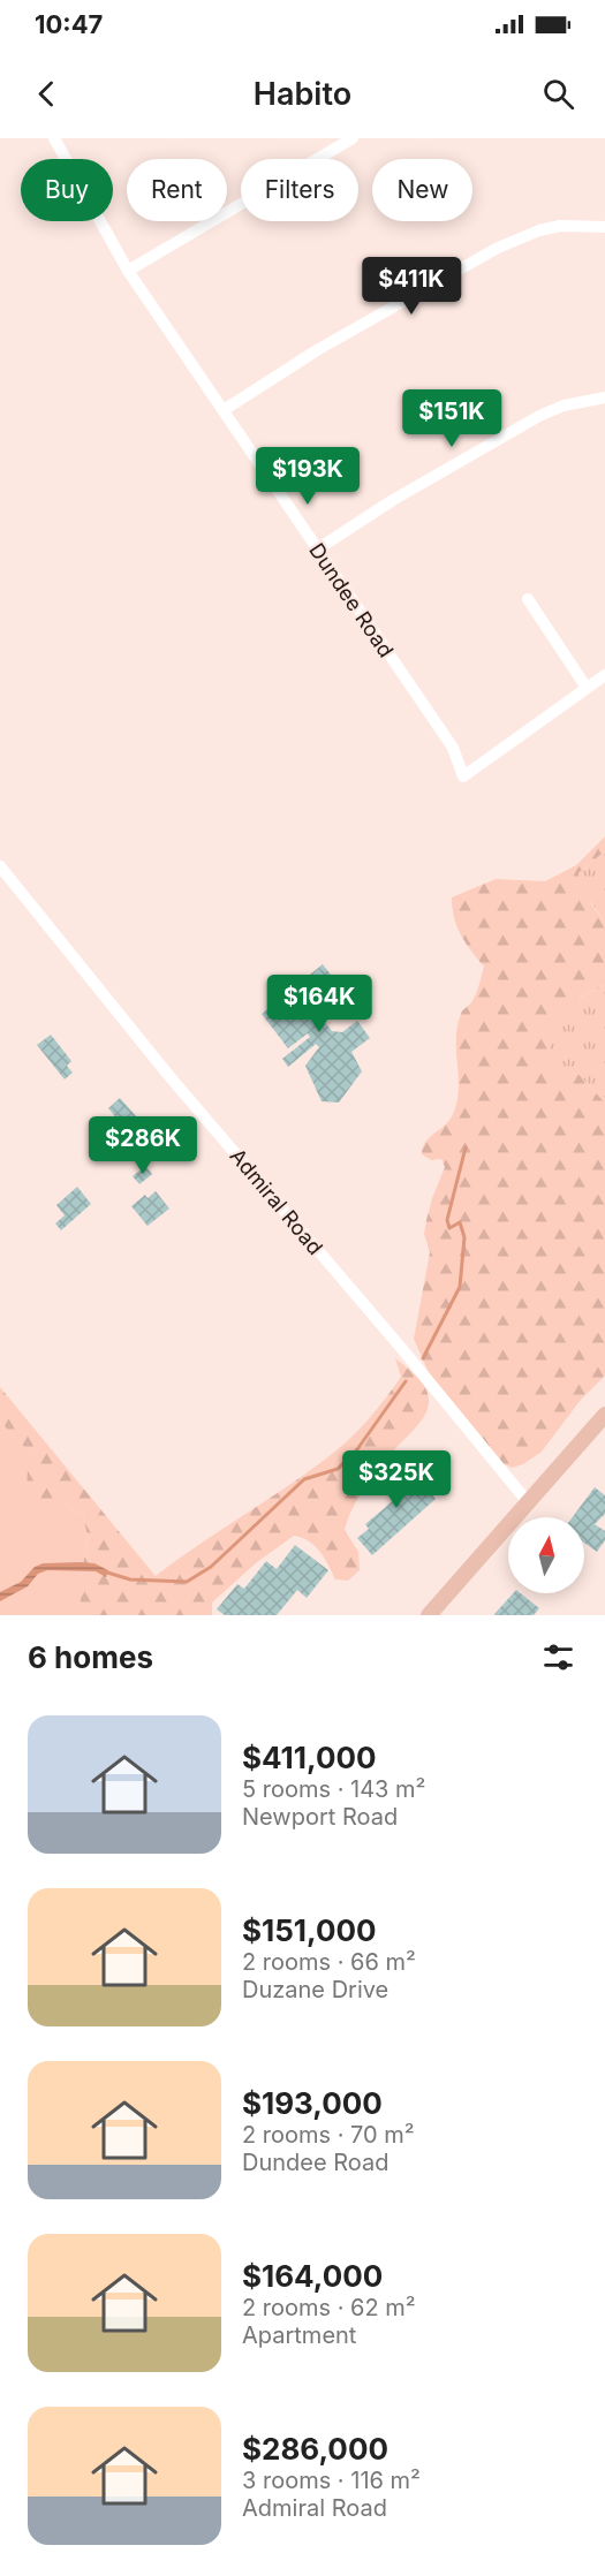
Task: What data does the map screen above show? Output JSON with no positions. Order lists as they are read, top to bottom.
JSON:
{
  "streets": {
    "street": ["Dundee Road", "Admiral Road"]
  },
  "north": "top",
  "page": {
    "status": "10:47",
    "header": "Habito",
    "chip": [
      "Buy",
      "Rent",
      "Filters",
      "New"
    ],
    "price": [
      "$411K",
      "$151K",
      "$193K",
      "$164K",
      "$286K",
      "$325K"
    ],
    "heading": "6 homes",
    "list": [
      {
        "name": "$411,000",
        "note": "5 rooms · 143 m² · Newport Road"
      },
      {
        "name": "$151,000",
        "note": "2 rooms · 66 m² · Duzane Drive"
      },
      {
        "name": "$193,000",
        "note": "2 rooms · 70 m² · Dundee Road"
      },
      {
        "name": "$164,000",
        "note": "2 rooms · 62 m² · Apartment"
      },
      {
        "name": "$286,000",
        "note": "3 rooms · 116 m² · Admiral Road"
      }
    ]
  }
}
